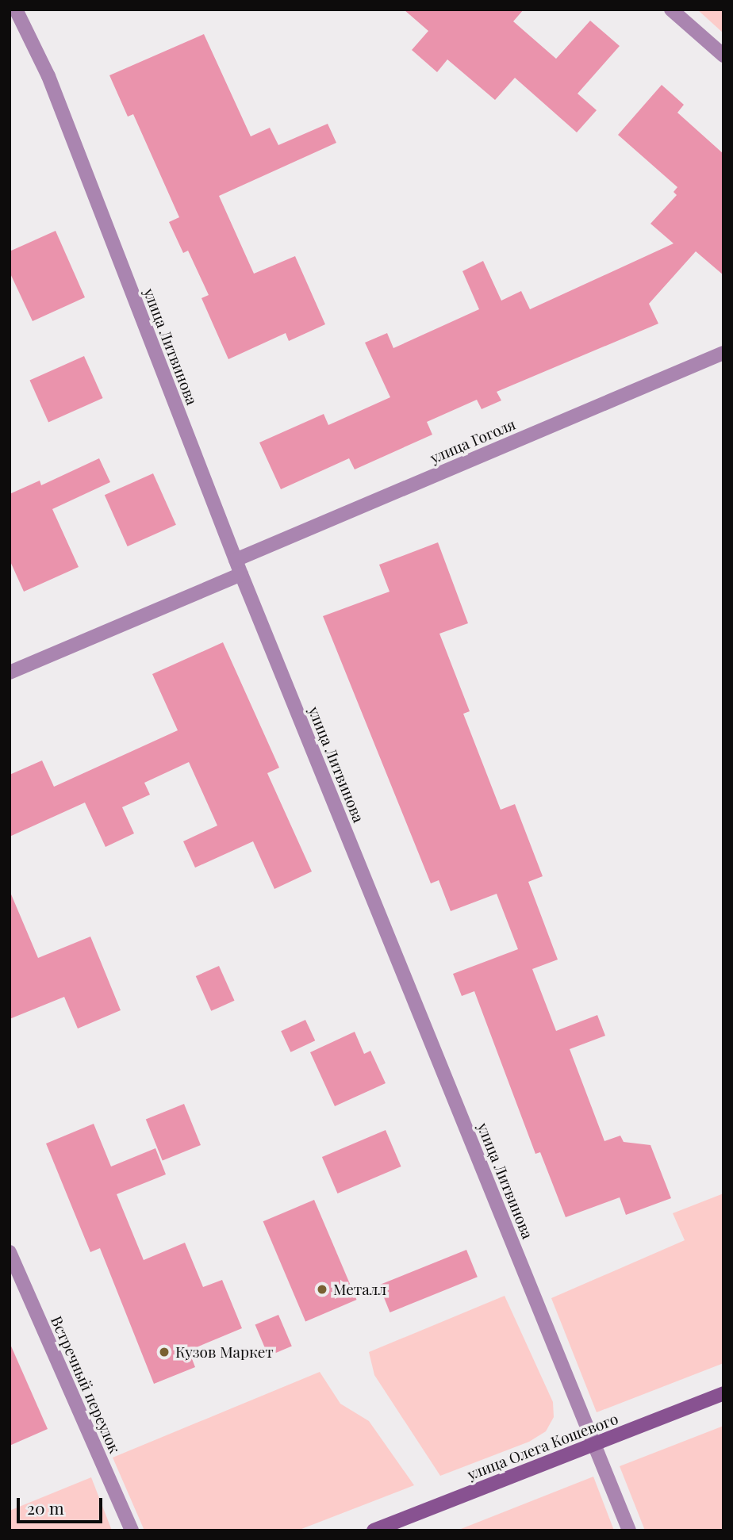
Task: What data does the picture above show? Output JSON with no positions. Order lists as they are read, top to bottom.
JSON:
{
  "streets": {
    "main road": ["улица Олега Кошевого"],
    "street": ["улица Литвинова", "улица Гоголя", "Встречный переулок"]
  },
  "crossings": [
    ["улица Литвинова", "улица Гоголя"],
    ["улица Литвинова", "улица Олега Кошевого"]
  ],
  "places": ["Металл", "Кузов Маркет"],
  "scale_bar": "20 m"
}
